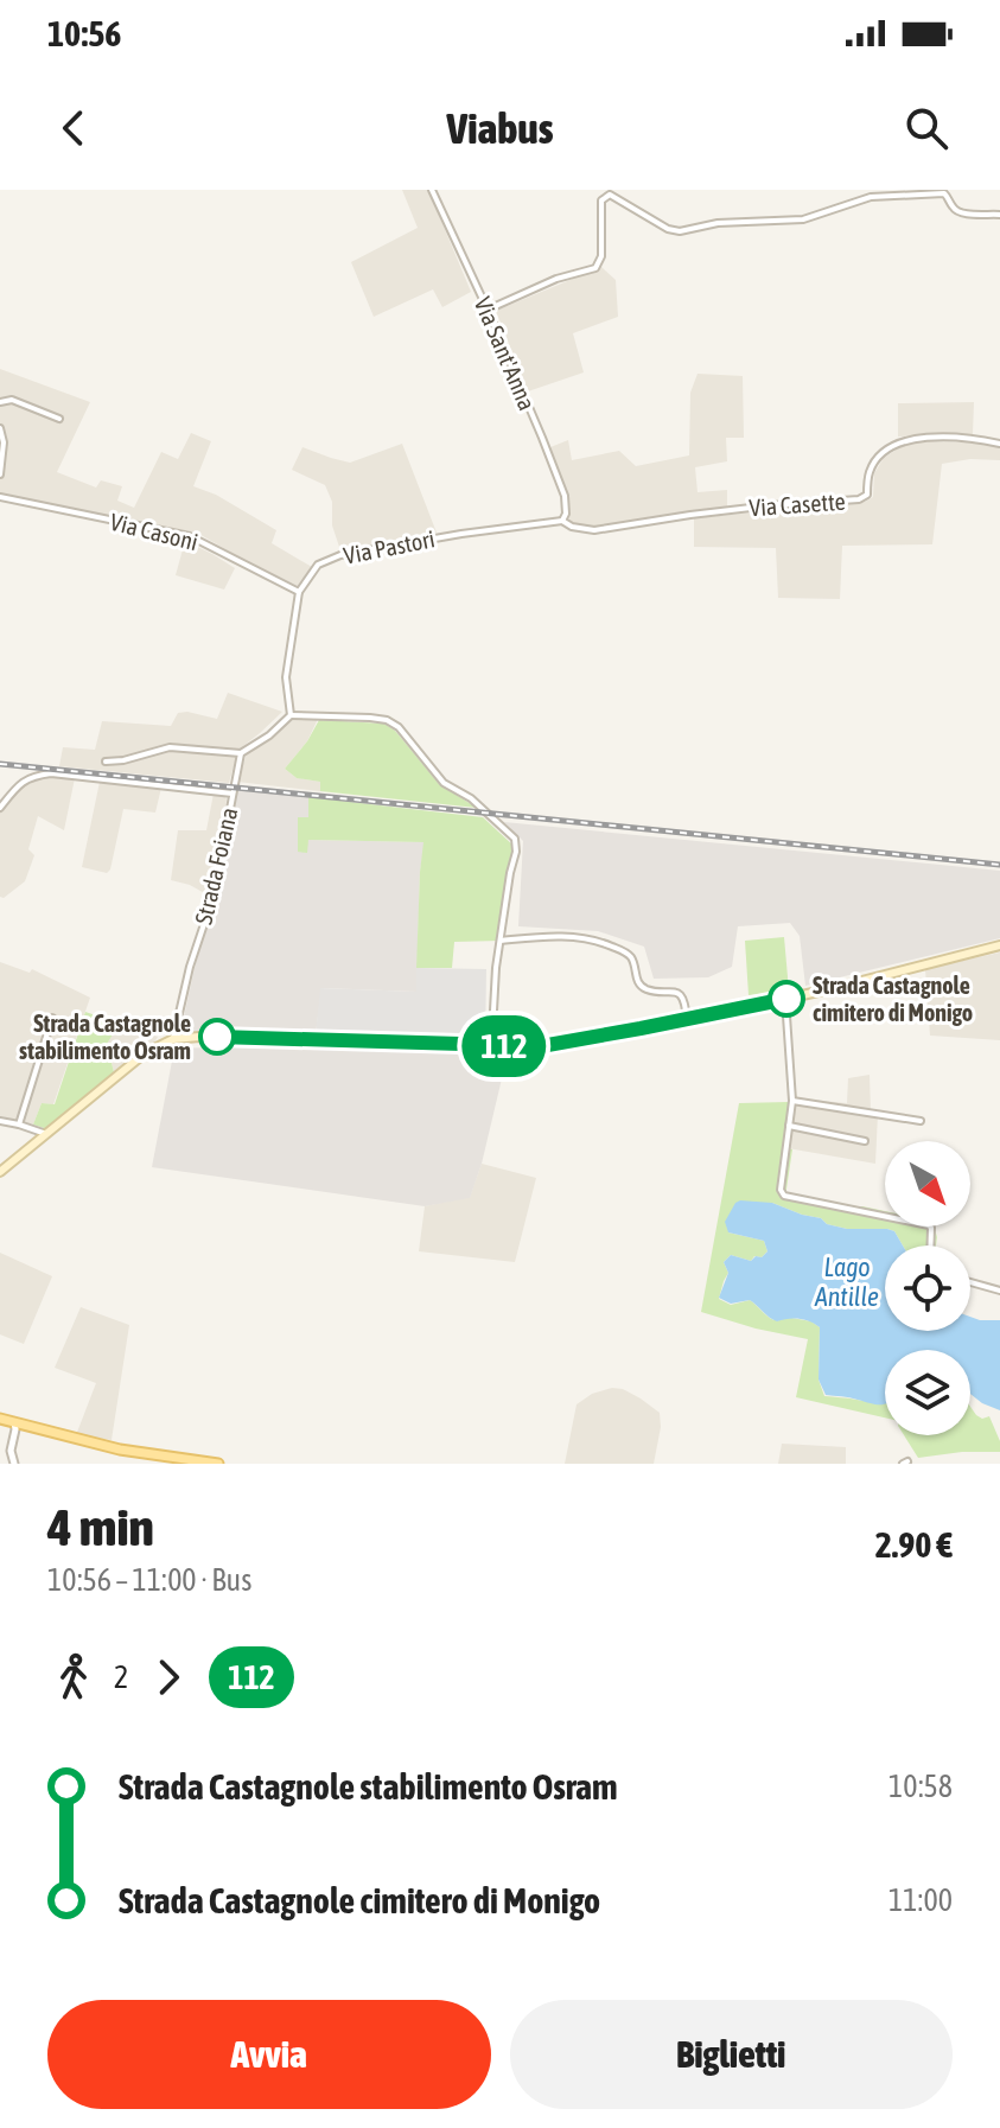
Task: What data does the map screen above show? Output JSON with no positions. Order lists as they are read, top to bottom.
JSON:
{
  "streets": {
    "street": [
      "Via Sant'Anna",
      "Via Casette",
      "Via Casoni",
      "Via Pastori",
      "Strada Foiana"
    ]
  },
  "crossings": [
    ["Via Sant'Anna", "Via Casette"],
    ["Via Sant'Anna", "Via Pastori"],
    ["Via Casette", "Via Pastori"],
    ["Via Casoni", "Via Pastori"]
  ],
  "water": ["Lago Antille"],
  "places": ["Strada Castagnole cimitero di Monigo", "Strada Castagnole stabilimento Osram"],
  "lines": ["bus line 112"],
  "north": "bottom right",
  "page": {
    "status": "10:56",
    "header": "Viabus",
    "on_map": "112",
    "heading": ["4 min", "10:56 – 11:00 · Bus", "2.90 €"],
    "legs": ["2", "112"],
    "list": [
      {
        "name": "Strada Castagnole stabilimento Osram",
        "value": "10:58"
      },
      {
        "name": "Strada Castagnole cimitero di Monigo",
        "value": "11:00"
      }
    ],
    "buttons": ["Avvia", "Biglietti"]
  }
}
